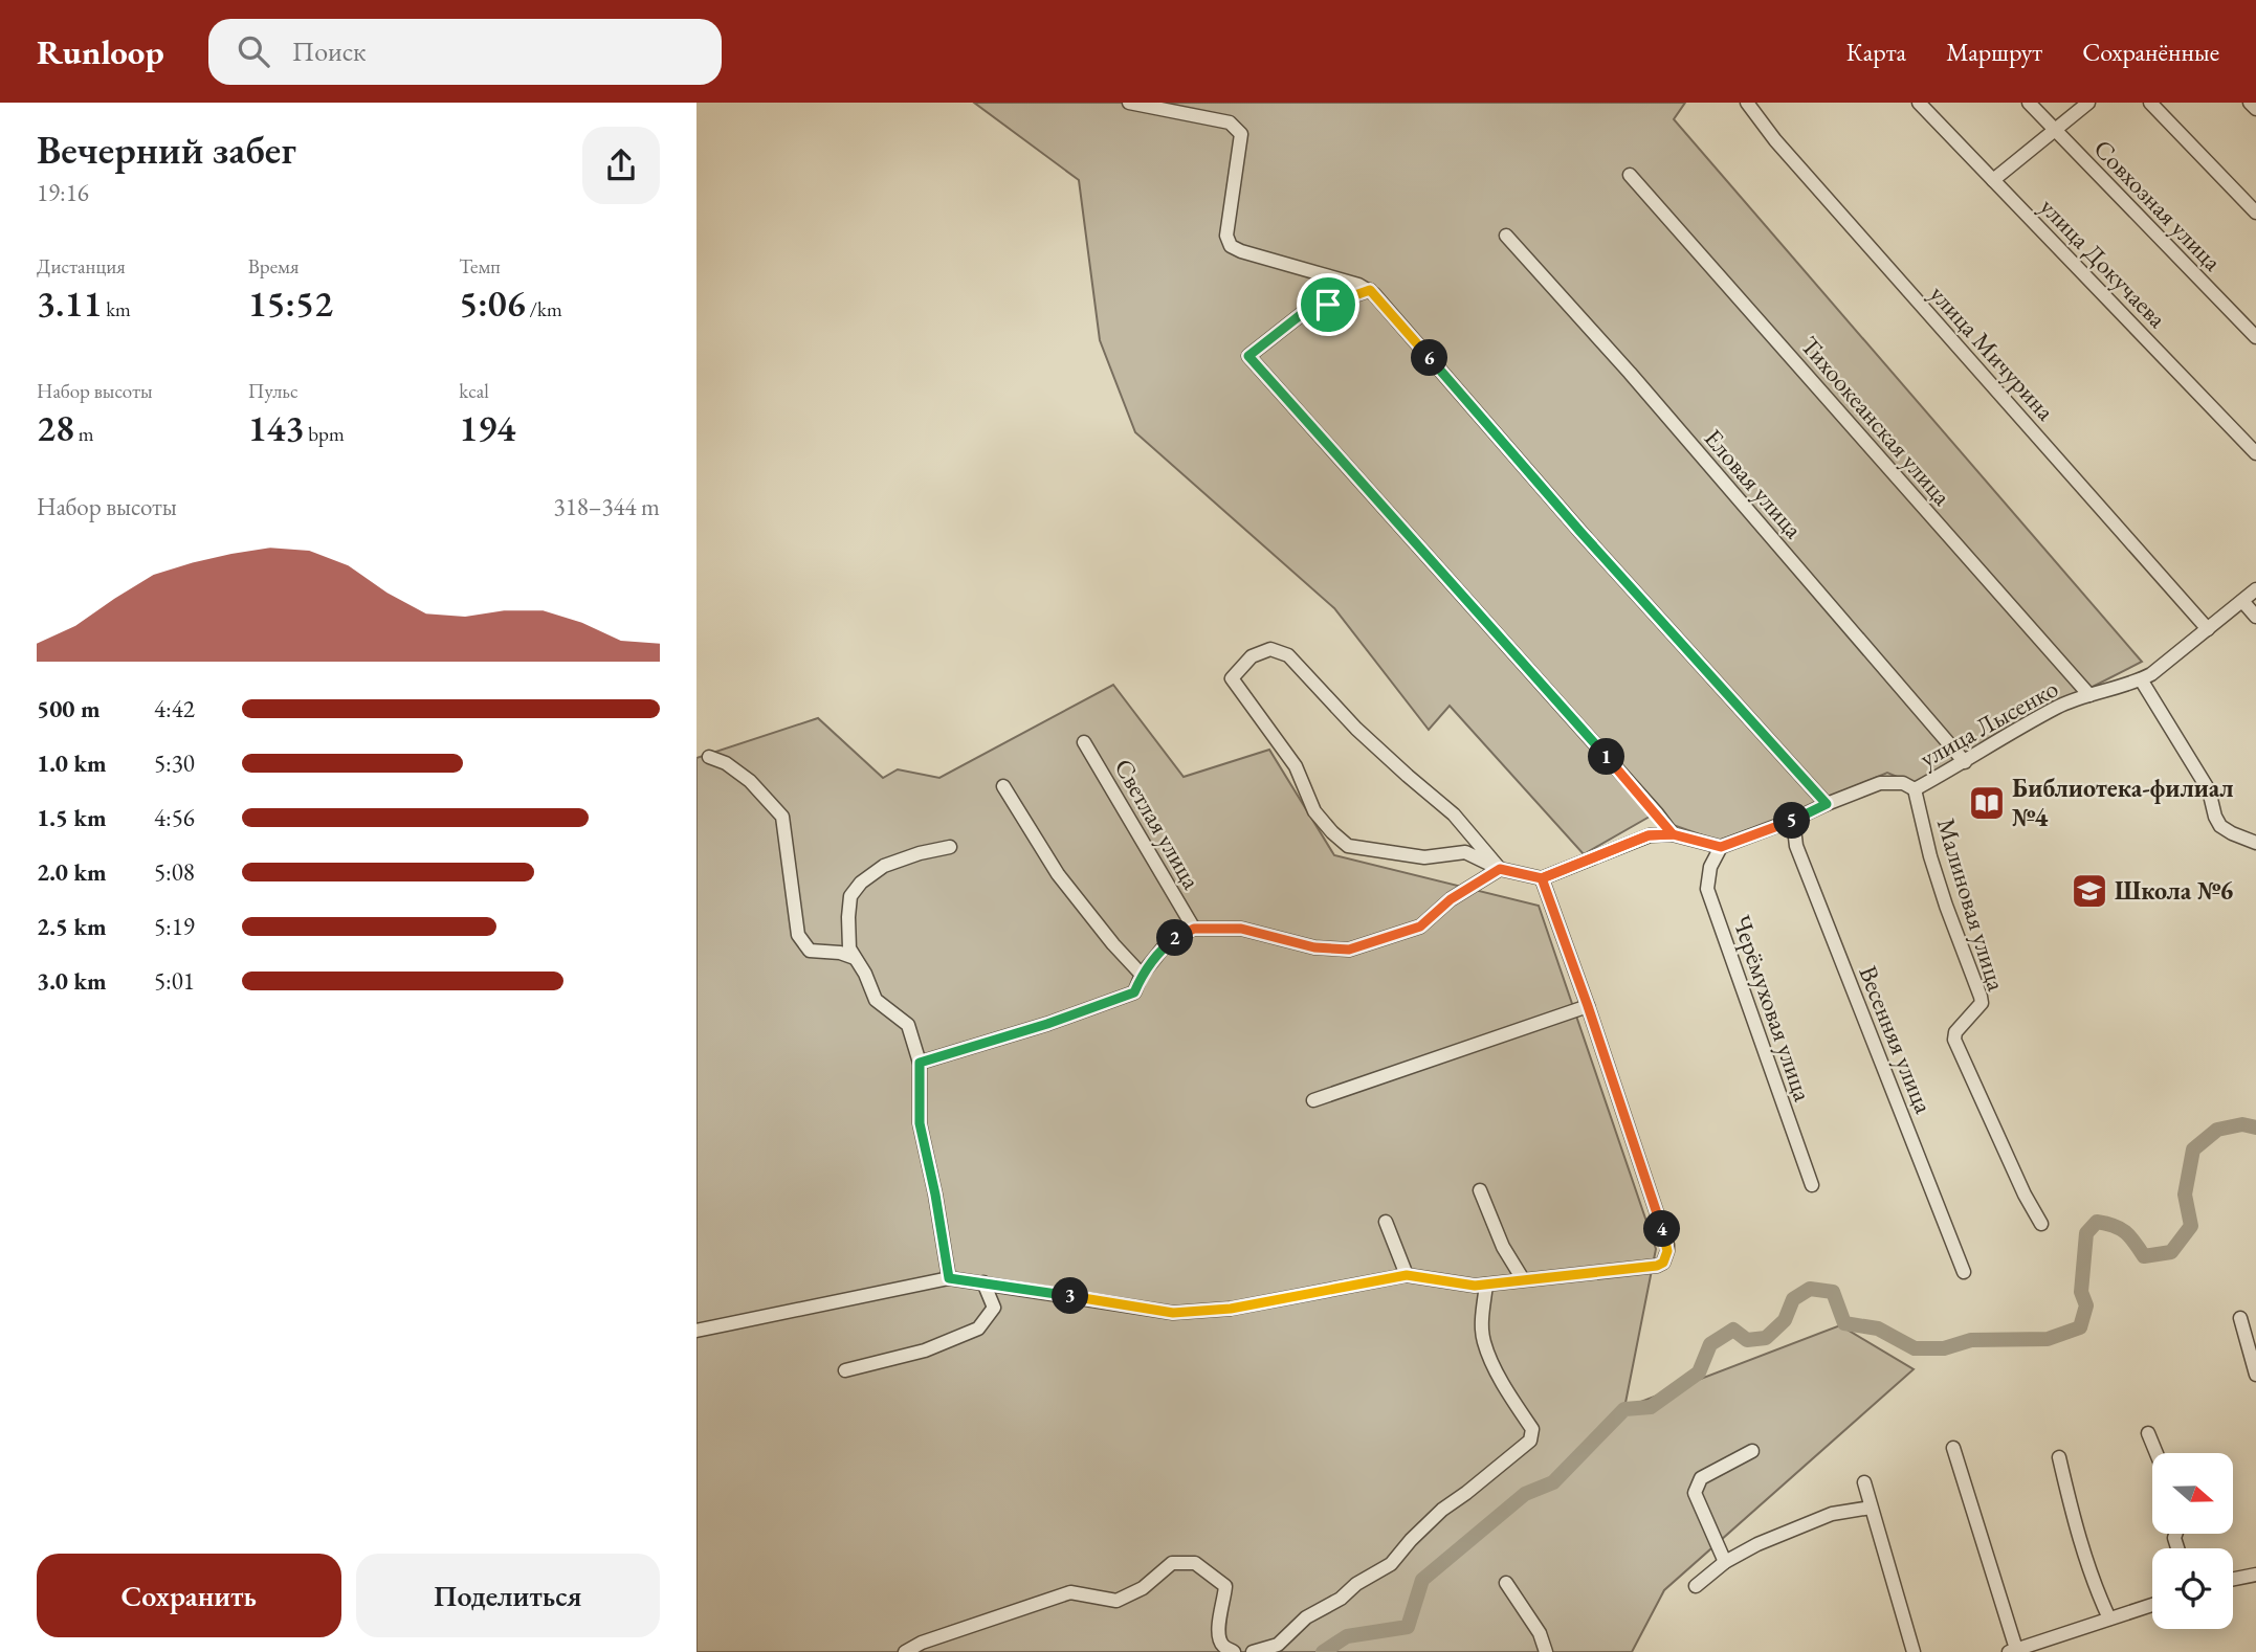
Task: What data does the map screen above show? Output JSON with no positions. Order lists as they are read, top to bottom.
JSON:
{
  "streets": {
    "street": [
      "Совхозная улица",
      "улица Докучаева",
      "улица Мичурина",
      "Тихоокеанская улица",
      "Еловая улица",
      "улица Лысенко",
      "Светлая улица",
      "Малиновая улица",
      "Черёмуховая улица",
      "Весенняя улица"
    ]
  },
  "crossings": [
    ["улица Мичурина", "улица Лысенко"],
    ["Тихоокеанская улица", "улица Лысенко"],
    ["Еловая улица", "улица Лысенко"],
    ["улица Лысенко", "Малиновая улица"],
    ["улица Лысенко", "Черёмуховая улица"],
    ["улица Лысенко", "Весенняя улица"]
  ],
  "places": {
    "library": ["Библиотека-филиал №4"],
    "school or university": ["Школа №6"]
  },
  "north": "right",
  "page": {
    "header": "Runloop",
    "search": "Поиск",
    "nav": ["Карта", "Маршрут", "Сохранённые"],
    "heading": ["Вечерний забег", "19:16"],
    "stats": [
      ["Дистанция", "3.11 km"],
      ["Время", "15:52"],
      ["Темп", "5:06 /km"],
      ["Набор высоты", "28 m"],
      ["Пульс", "143 bpm"],
      ["kcal", "194"]
    ],
    "pins": [
      "6",
      "1",
      "5",
      "2",
      "4",
      "3"
    ],
    "chart": ["Набор высоты", "318–344 m"],
    "list": [
      {
        "name": "500 m",
        "note": "4:42"
      },
      {
        "name": "1.0 km",
        "note": "5:30"
      },
      {
        "name": "1.5 km",
        "note": "4:56"
      },
      {
        "name": "2.0 km",
        "note": "5:08"
      },
      {
        "name": "2.5 km",
        "note": "5:19"
      },
      {
        "name": "3.0 km",
        "note": "5:01"
      }
    ],
    "buttons": ["Сохранить", "Поделиться"]
  }
}
